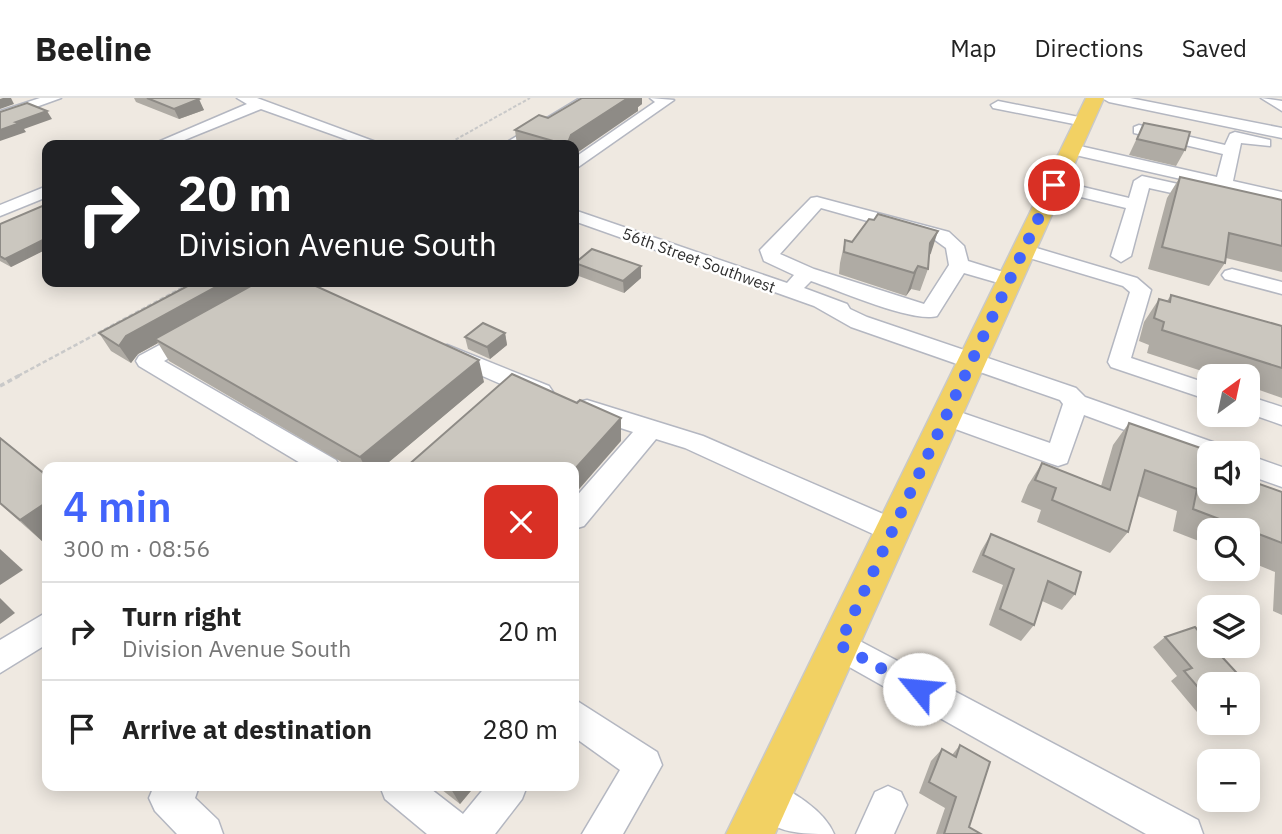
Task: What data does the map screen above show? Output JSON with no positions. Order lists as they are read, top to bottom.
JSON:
{
  "streets": {
    "street": ["56th Street Southwest"]
  },
  "north": "top right",
  "page": {
    "header": "Beeline",
    "nav": ["Map", "Directions", "Saved"],
    "turn": ["20 m", "Division Avenue South"],
    "map_buttons": ["+", "−"],
    "heading": ["4 min", "300 m · 08:56"],
    "list": [
      {
        "name": "Turn right",
        "note": "Division Avenue South",
        "value": "20 m"
      },
      {
        "name": "Arrive at destination",
        "value": "280 m"
      }
    ]
  }
}
